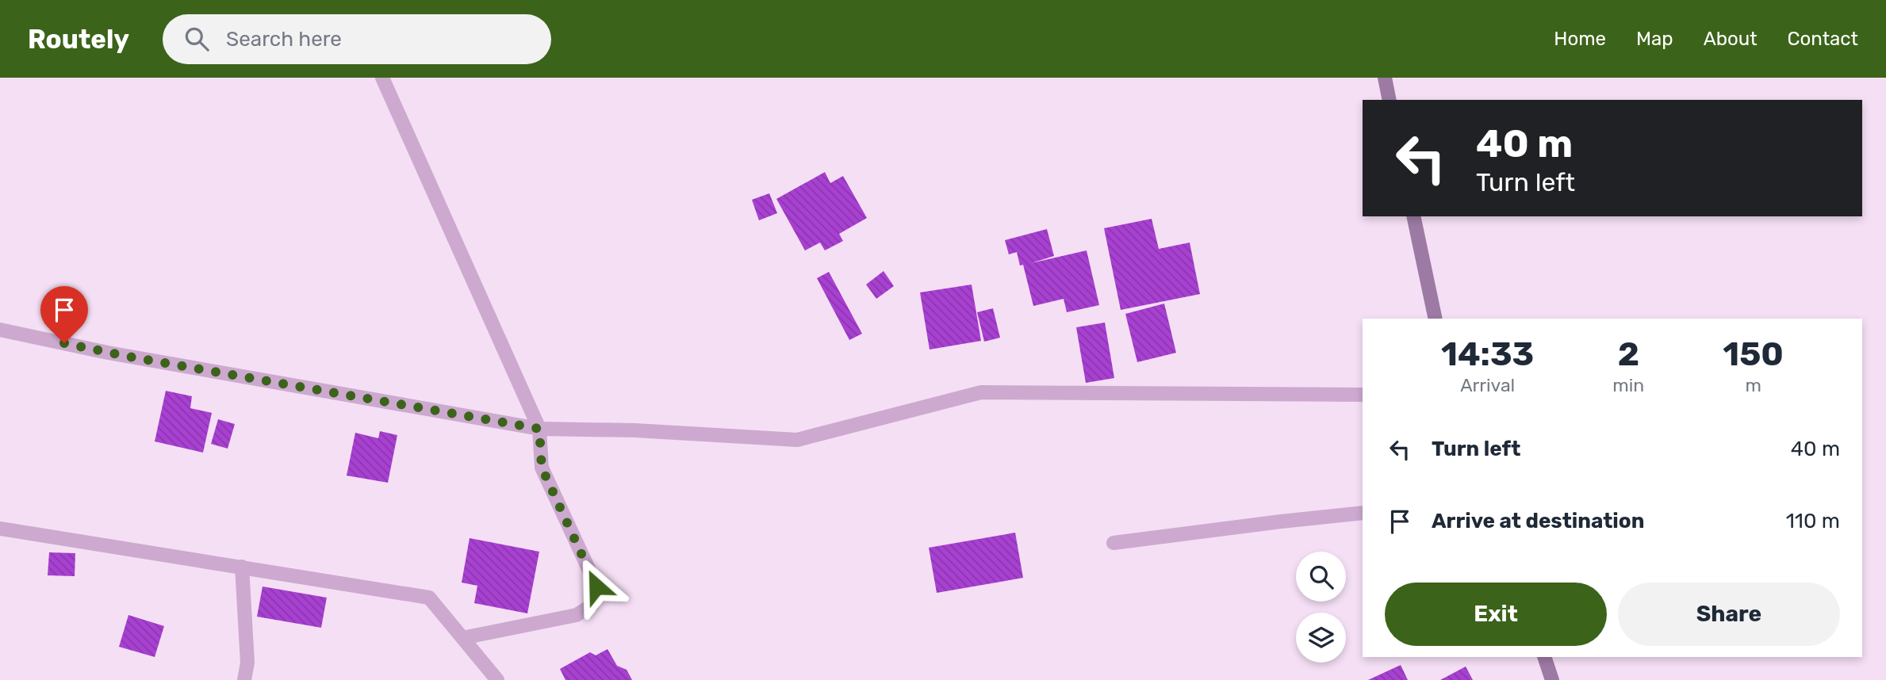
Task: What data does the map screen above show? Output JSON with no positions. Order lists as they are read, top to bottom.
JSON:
{
  "page": {
    "header": "Routely",
    "search": "Search here",
    "nav": [
      "Home",
      "Map",
      "About",
      "Contact"
    ],
    "turn": ["40 m", "Turn left"],
    "eta": [
      "14:33",
      "Arrival",
      "2",
      "min",
      "150",
      "m"
    ],
    "list": [
      {
        "name": "Turn left",
        "value": "40 m"
      },
      {
        "name": "Arrive at destination",
        "value": "110 m"
      }
    ],
    "buttons": ["Exit", "Share"]
  }
}
